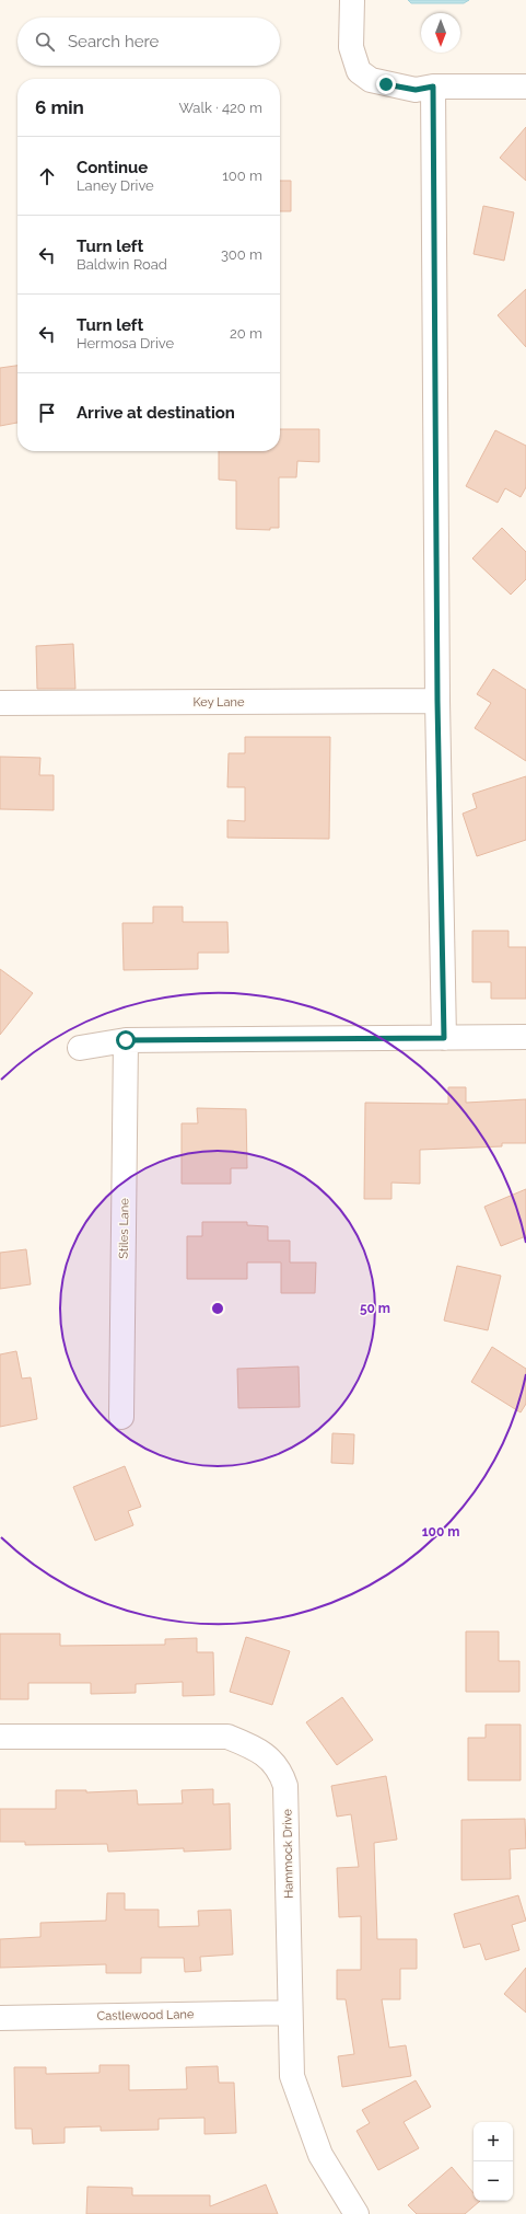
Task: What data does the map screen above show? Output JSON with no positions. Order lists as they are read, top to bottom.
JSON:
{
  "streets": {
    "street": [
      "Key Lane",
      "Stiles Lane",
      "Hammock Drive",
      "Castlewood Lane"
    ]
  },
  "crossings": [
    ["Hammock Drive", "Castlewood Lane"]
  ],
  "north": "bottom",
  "page": {
    "search": "Search here",
    "heading": ["6 min", "Walk · 420 m"],
    "list": [
      ["Continue", "Laney Drive", "100 m"],
      ["Turn left", "Baldwin Road", "300 m"],
      ["Turn left", "Hermosa Drive", "20 m"],
      "Arrive at destination"
    ],
    "map_buttons": ["+", "−"]
  },
  "rings": ["50 m", "100 m"]
}
